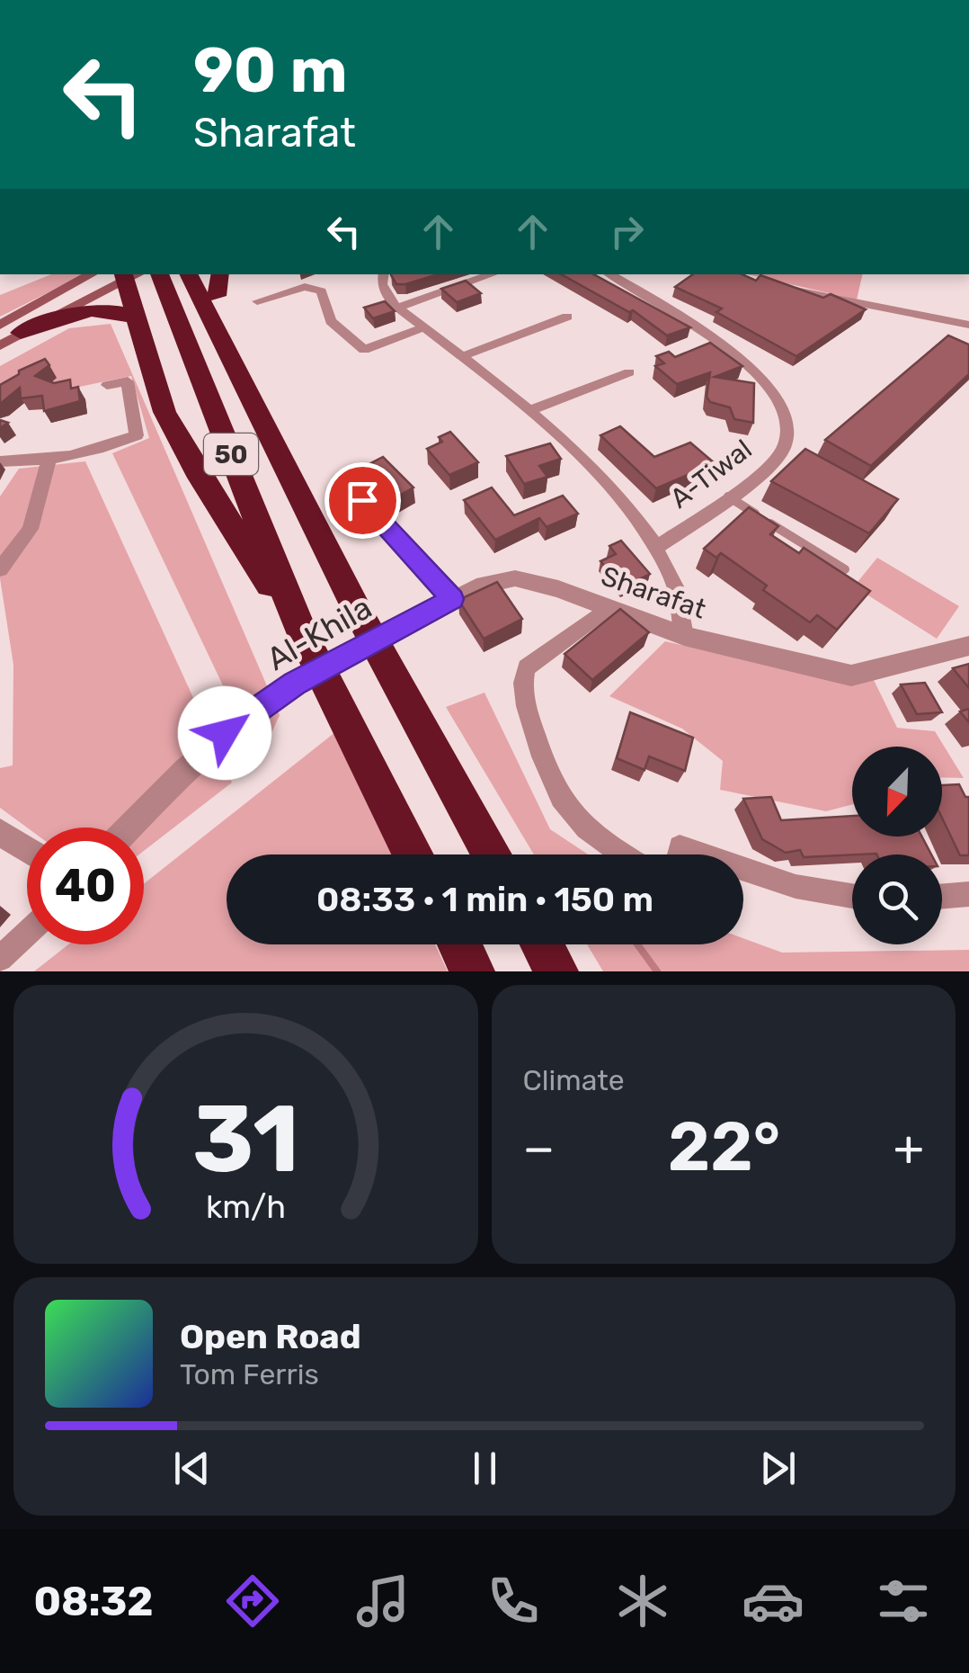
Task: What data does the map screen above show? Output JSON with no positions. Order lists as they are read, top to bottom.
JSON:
{
  "streets": {
    "highway": ["50"],
    "street": ["A-Tiwal", "Sharafat", "Al-Khila"]
  },
  "crossings": [
    ["Sharafat", "Al-Khila"]
  ],
  "north": "bottom left",
  "page": {
    "turn": ["90 m", "Sharafat"],
    "limit": "40",
    "trip": "08:33 · 1 min · 150 m",
    "tile": "Climate",
    "heat": ["−", "22°", "+"],
    "song": ["Open Road", "Tom Ferris"],
    "tabs": "08:32",
    "gauge": ["31", "km/h"]
  }
}
